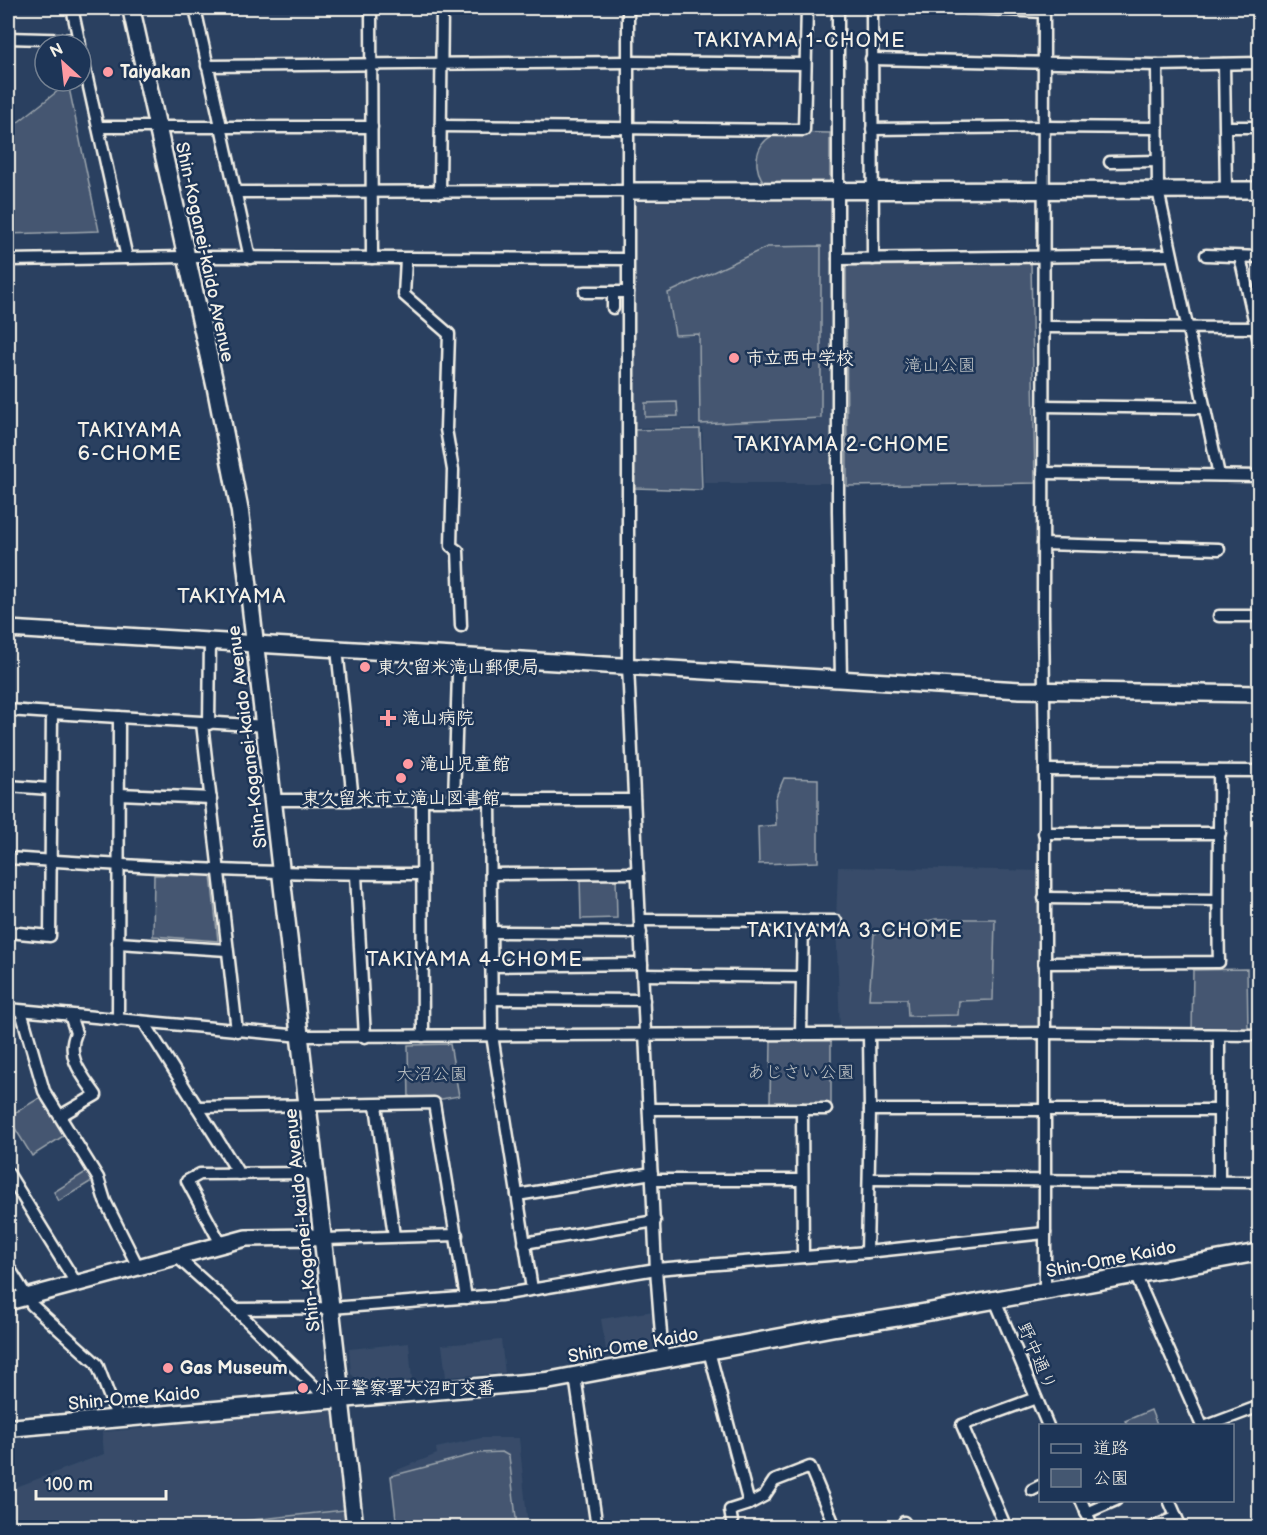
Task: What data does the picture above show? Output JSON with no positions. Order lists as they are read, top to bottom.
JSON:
{
  "streets": {
    "main road": ["Shin-Koganei-kaido Avenue", "Shin-Ome Kaido"],
    "street": ["野中通り"]
  },
  "crossings": [
    ["Shin-Koganei-kaido Avenue", "Shin-Ome Kaido"],
    ["Shin-Ome Kaido", "野中通り"]
  ],
  "districts": [
    "TAKIYAMA 1-CHOME",
    "TAKIYAMA 6-CHOME",
    "TAKIYAMA 2-CHOME",
    "TAKIYAMA",
    "TAKIYAMA 3-CHOME",
    "TAKIYAMA 4-CHOME"
  ],
  "parks": ["滝山公園", "あじさい公園", "大沼公園"],
  "places": {
    "other": [
      "Taiyakan",
      "市立西中学校",
      "東久留米滝山郵便局",
      "滝山児童館",
      "東久留米市立滝山図書館",
      "Gas Museum",
      "小平警察署大沼町交番"
    ],
    "health": ["滝山病院"]
  },
  "legend": ["道路", "公園"],
  "scale_bar": "100 m",
  "north": "top left"
}
